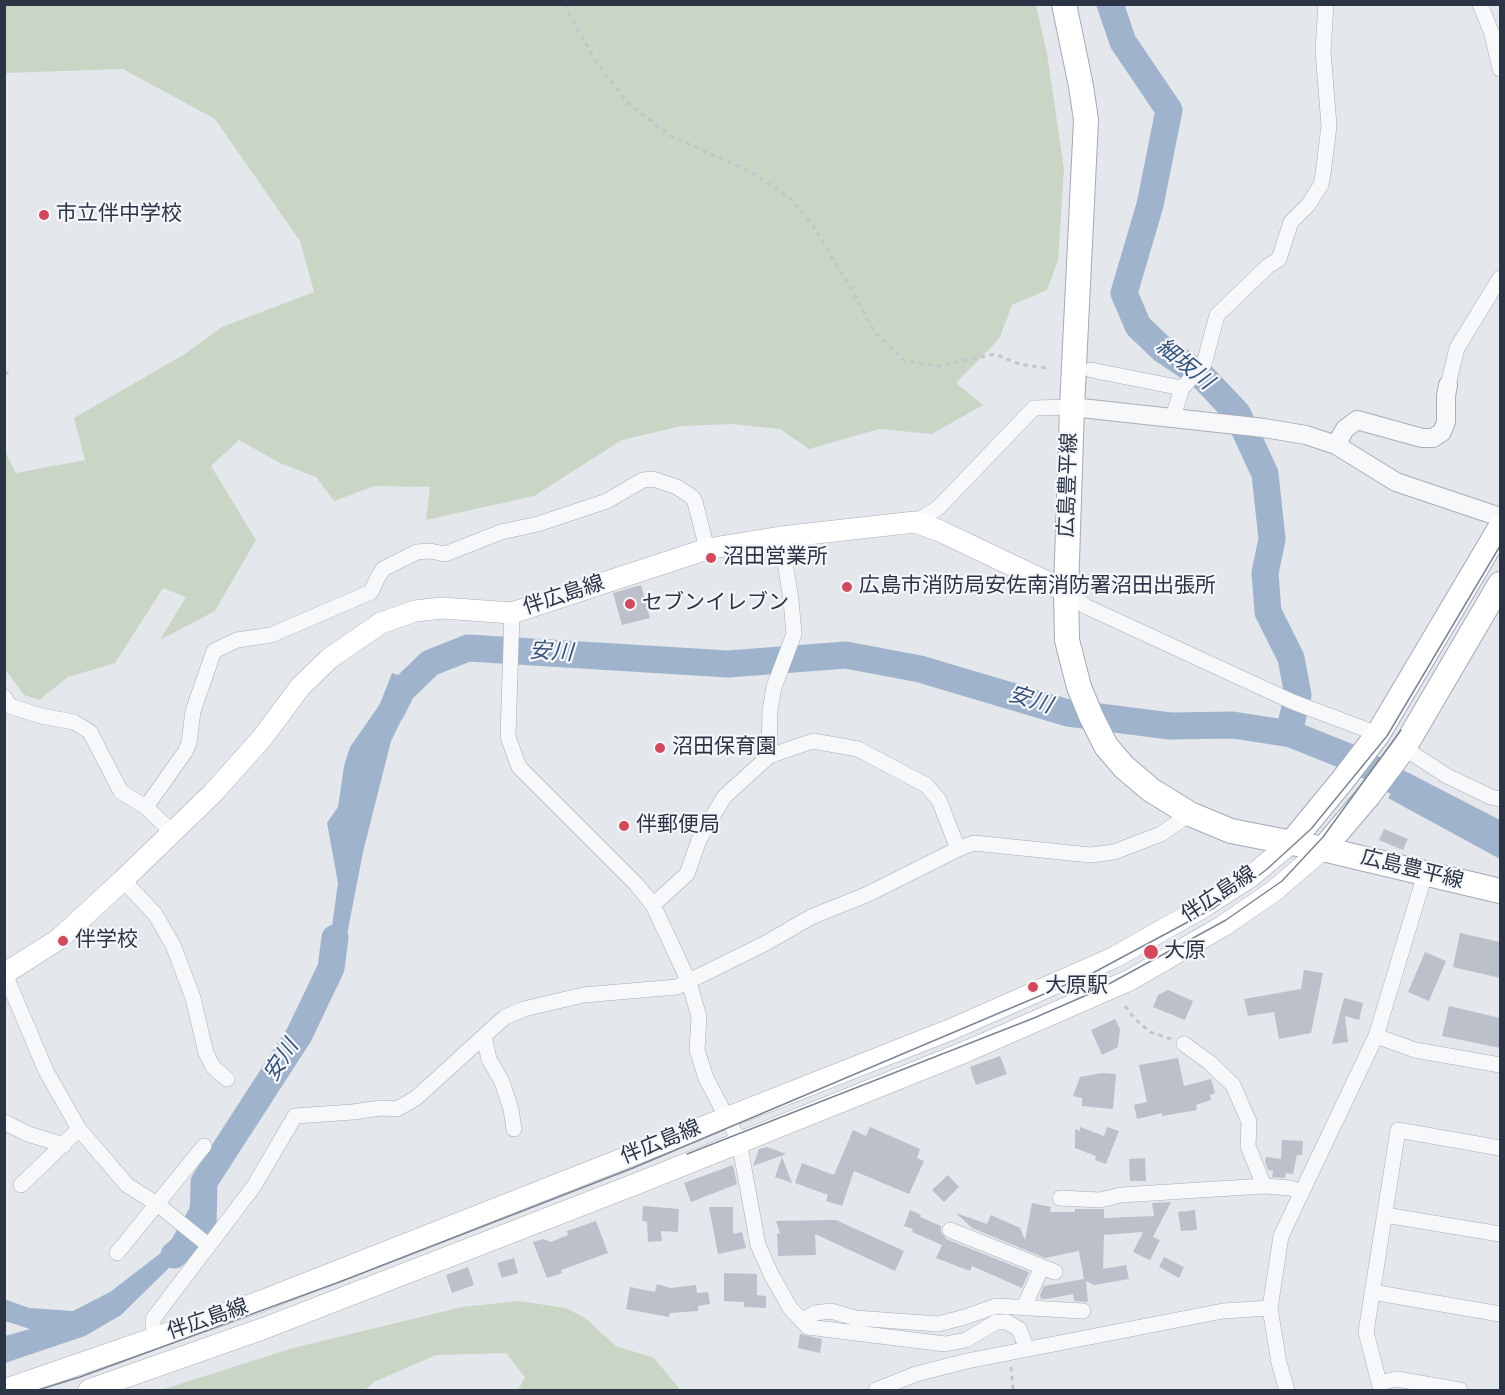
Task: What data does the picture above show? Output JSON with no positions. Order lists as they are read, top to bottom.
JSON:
{
  "streets": {
    "main road": ["広島豊平線", "伴広島線"]
  },
  "crossings": [
    ["広島豊平線", "伴広島線"]
  ],
  "water": ["細坂川", "安川"],
  "places": [
    "市立伴中学校",
    "沼田営業所",
    "広島市消防局安佐南消防署沼田出張所",
    "セブンイレブン",
    "沼田保育園",
    "伴郵便局",
    "伴学校",
    "大原",
    "大原駅"
  ]
}
